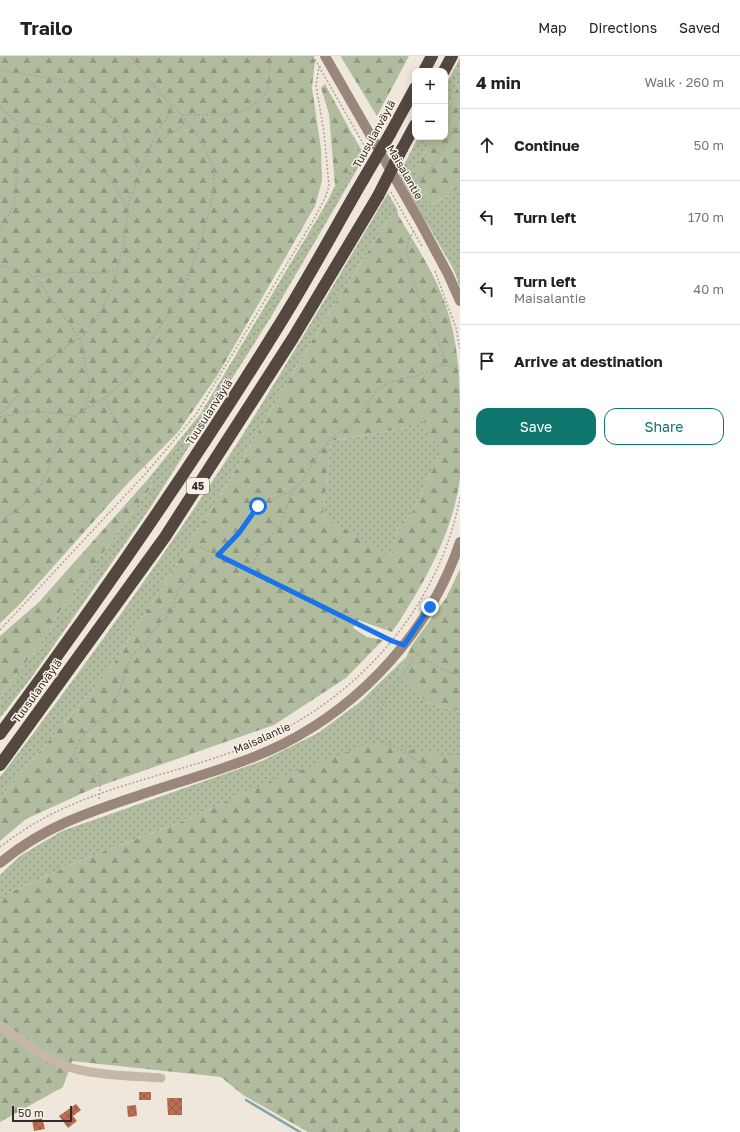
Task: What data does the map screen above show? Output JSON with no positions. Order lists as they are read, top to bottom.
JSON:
{
  "streets": {
    "highway": ["Tuusulanväylä", "45"],
    "main road": ["Maisalantie"]
  },
  "scale_bar": "50 m",
  "page": {
    "header": "Trailo",
    "nav": ["Map", "Directions", "Saved"],
    "heading": ["4 min", "Walk · 260 m"],
    "map_buttons": ["+", "−"],
    "list": [
      ["Continue", "50 m"],
      ["Turn left", "170 m"],
      ["Turn left", "Maisalantie", "40 m"],
      "Arrive at destination"
    ],
    "buttons": ["Save", "Share"],
    "scale": "50 m"
  }
}
